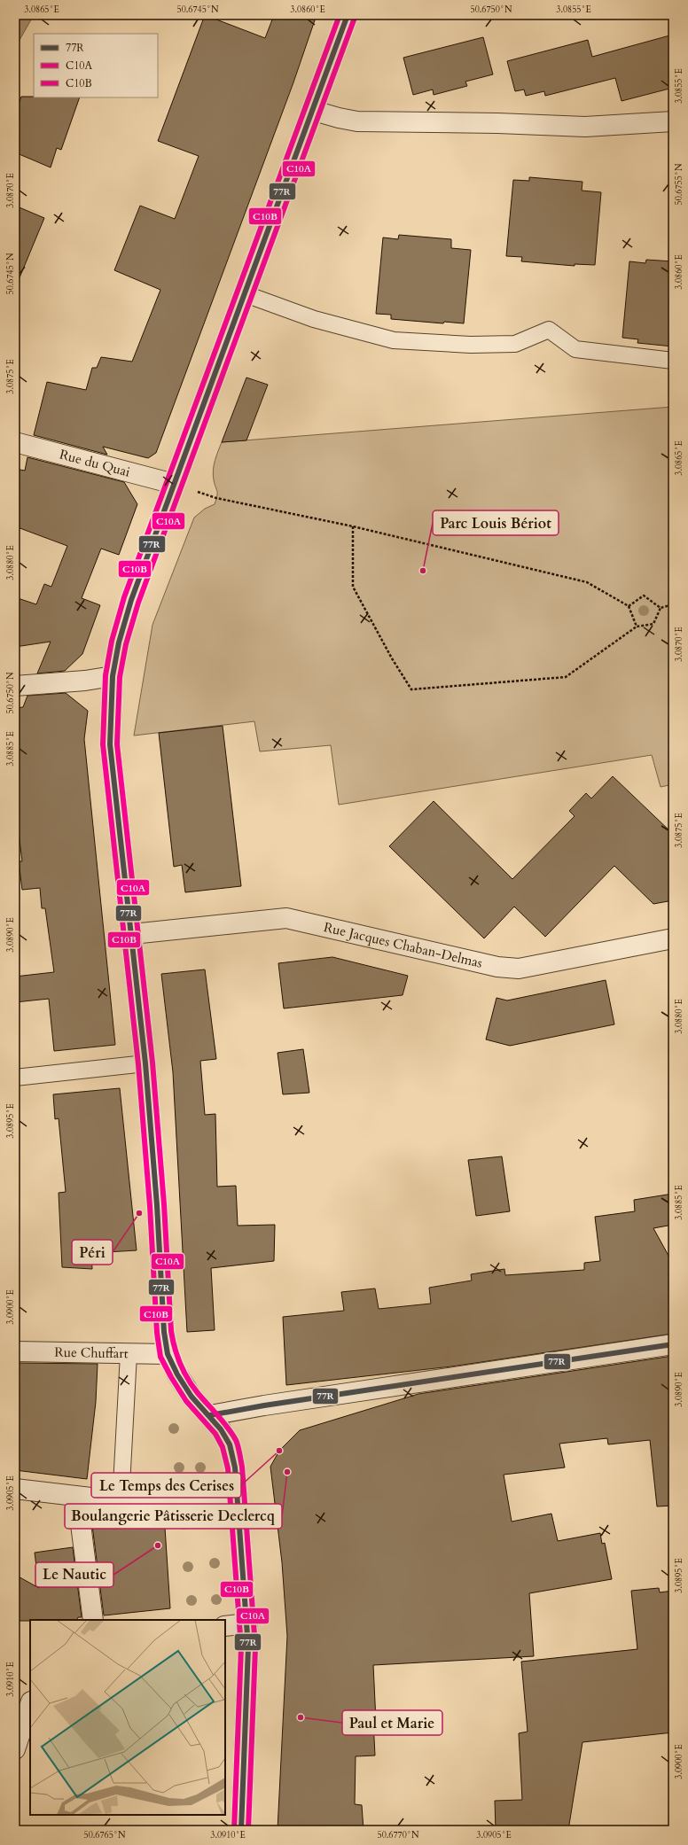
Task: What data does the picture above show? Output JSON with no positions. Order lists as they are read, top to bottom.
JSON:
{
  "streets": {
    "street": ["Rue du Quai", "Rue Jacques Chaban-Delmas", "Rue Chuffart"]
  },
  "places": [
    "Parc Louis Bériot",
    "Péri",
    "Le Temps des Cerises",
    "Boulangerie Pâtisserie Declercq",
    "Le Nautic",
    "Paul et Marie"
  ],
  "lines": ["transit line 77R", "transit line C10B", "transit line C10A"],
  "legend": ["77R", "C10A", "C10B"],
  "coordinates": [
    "3.0865°E",
    "50.6745°N",
    "3.0860°E",
    "50.6750°N",
    "3.0855°E",
    "50.6755°N",
    "3.0870°E",
    "3.0875°E",
    "3.0880°E",
    "3.0885°E",
    "3.0890°E",
    "3.0895°E",
    "3.0900°E",
    "3.0905°E",
    "3.0910°E",
    "50.6765°N",
    "50.6770°N"
  ]
}
